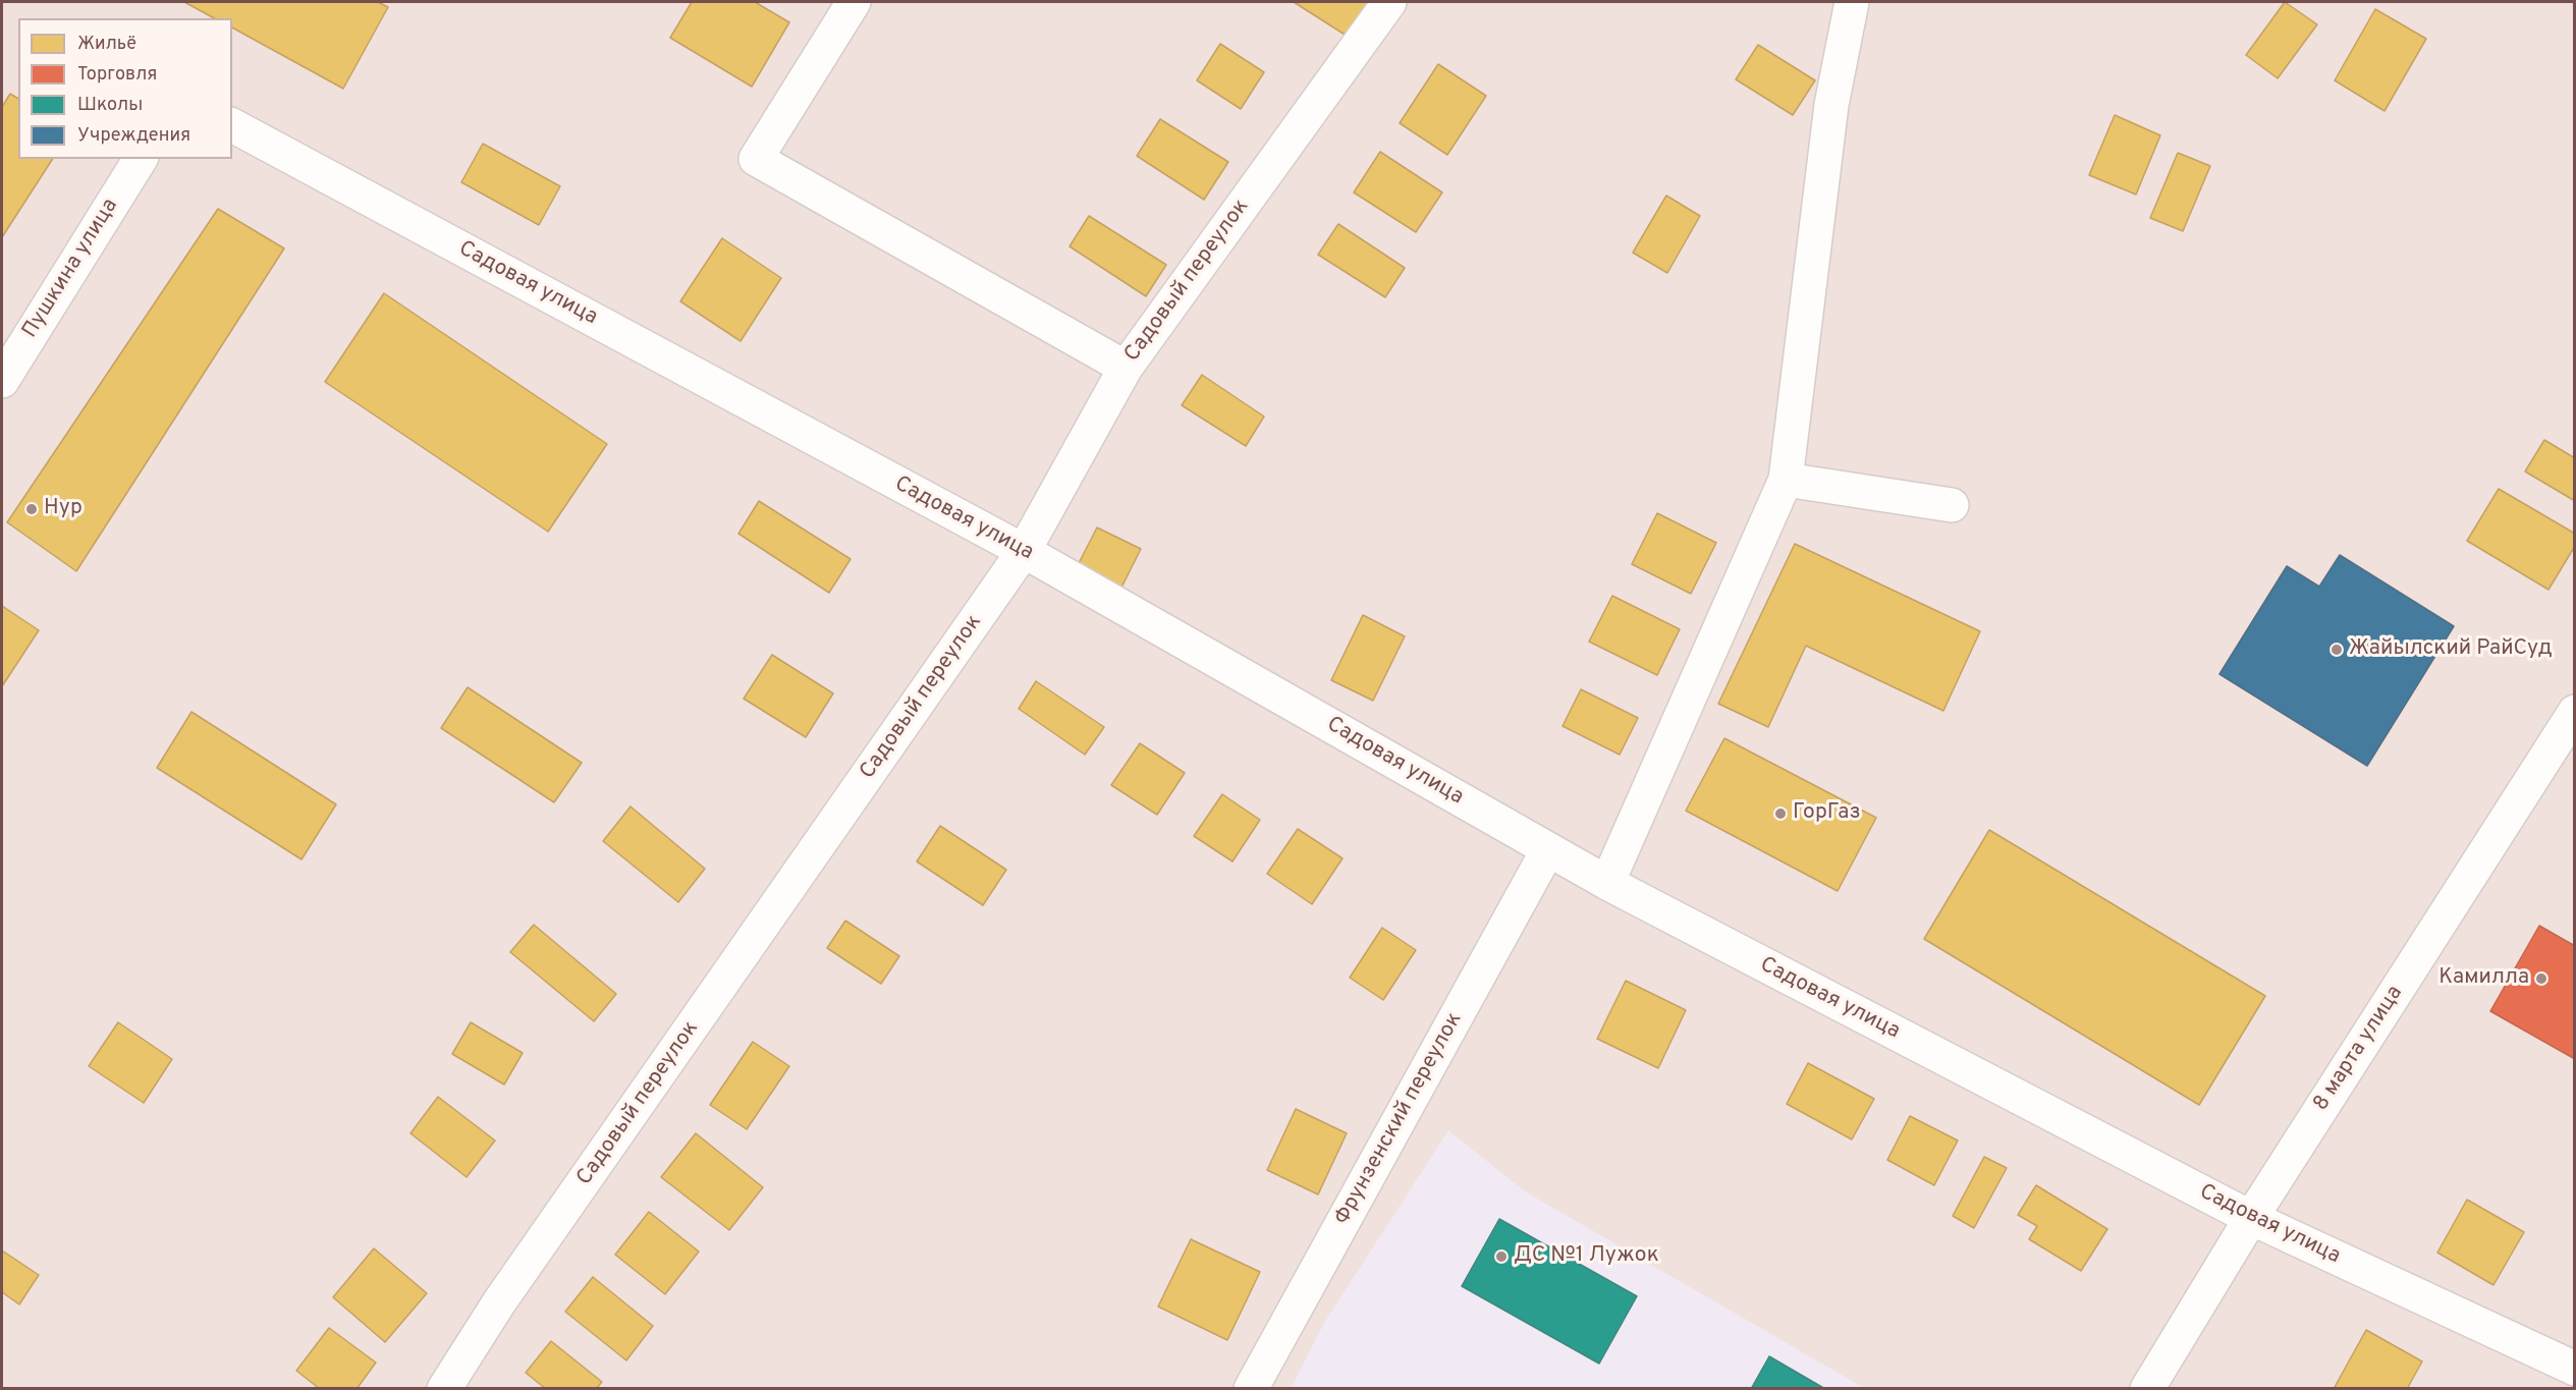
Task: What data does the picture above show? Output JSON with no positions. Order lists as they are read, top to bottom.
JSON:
{
  "streets": {
    "street": [
      "Пушкина улица",
      "Садовый переулок",
      "Садовая улица",
      "8 марта улица",
      "Фрунзенский переулок"
    ]
  },
  "crossings": [
    ["Садовый переулок", "Садовая улица"],
    ["Садовая улица", "8 марта улица"],
    ["Садовая улица", "Фрунзенский переулок"]
  ],
  "places": [
    "Нур",
    "Жайылский РайСуд",
    "ГорГаз",
    "Камилла",
    "ДС №1 Лужок"
  ],
  "legend": [
    "Жильё",
    "Торговля",
    "Школы",
    "Учреждения"
  ]
}
